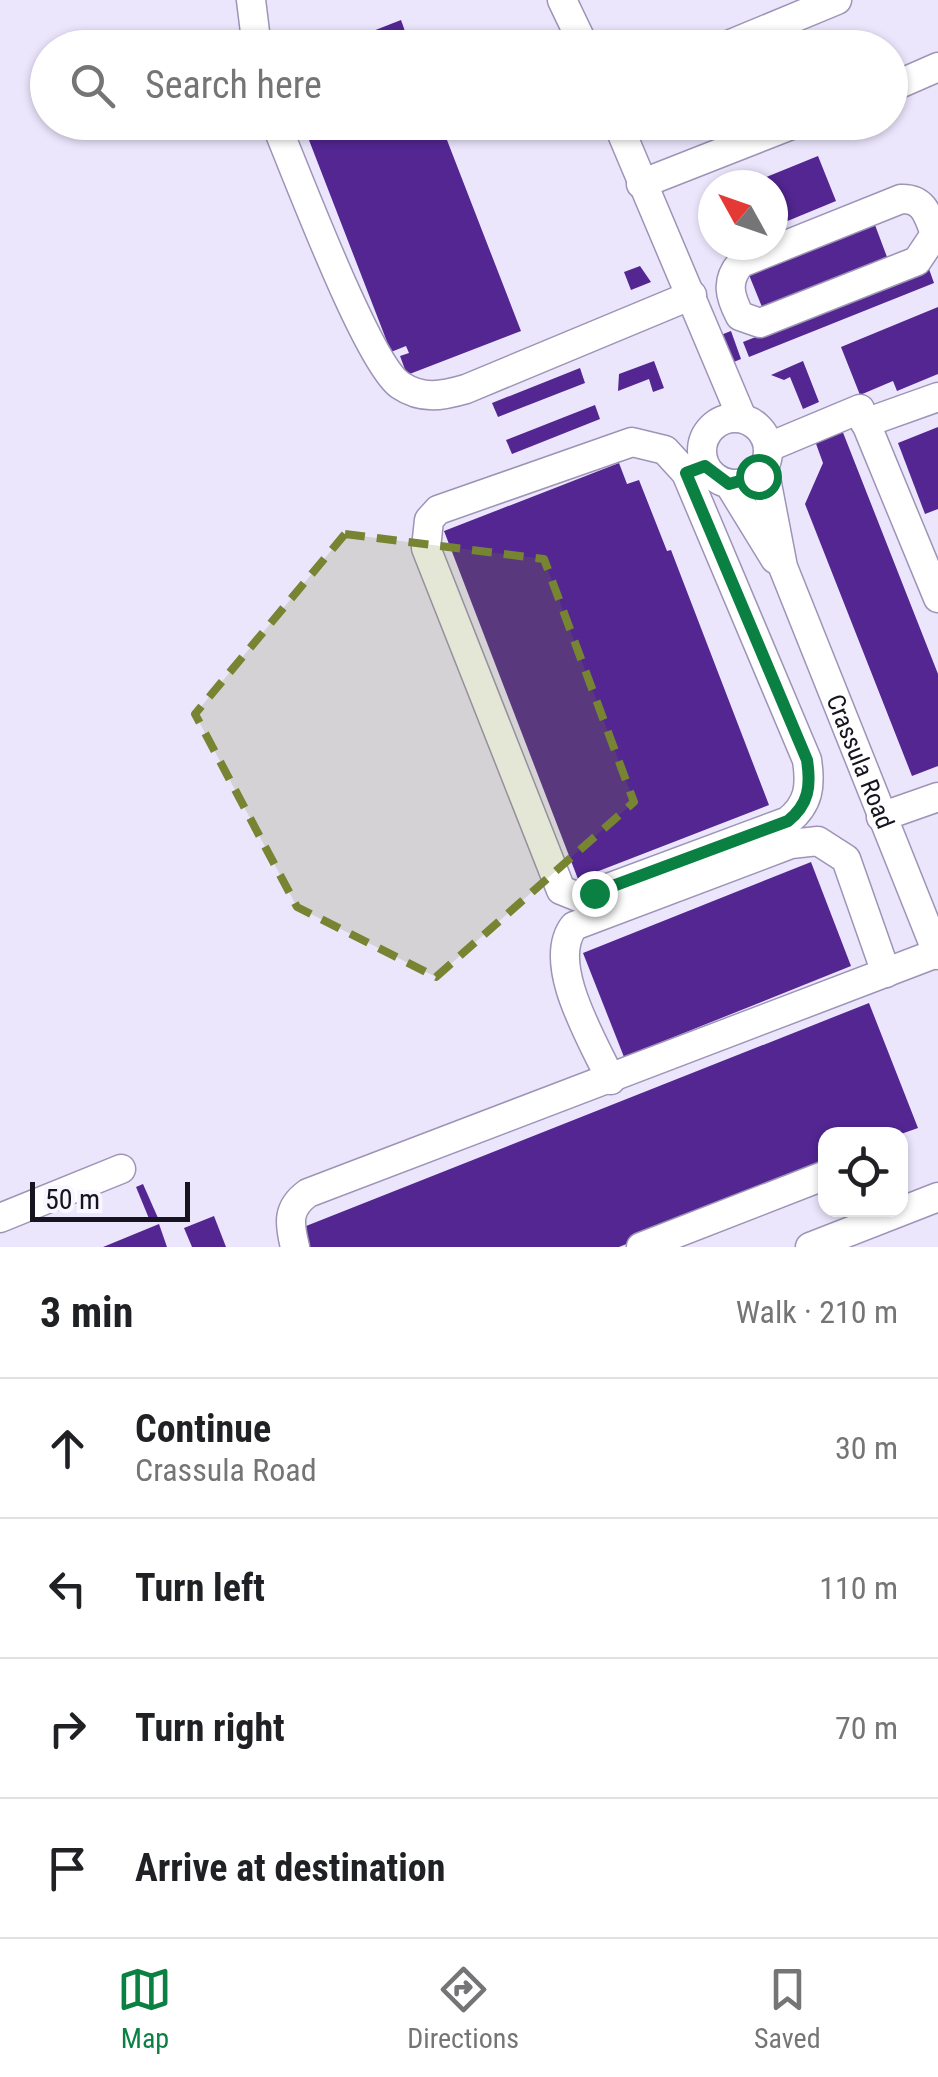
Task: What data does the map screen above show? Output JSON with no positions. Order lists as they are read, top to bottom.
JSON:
{
  "streets": {
    "street": ["Crassula Road"]
  },
  "scale_bar": "50 m",
  "north": "top left",
  "page": {
    "search": "Search here",
    "scale": "50 m",
    "heading": ["3 min", "Walk · 210 m"],
    "list": [
      ["Continue", "Crassula Road", "30 m"],
      ["Turn left", "110 m"],
      ["Turn right", "70 m"],
      "Arrive at destination"
    ],
    "nav": ["Map", "Directions", "Saved"]
  }
}
